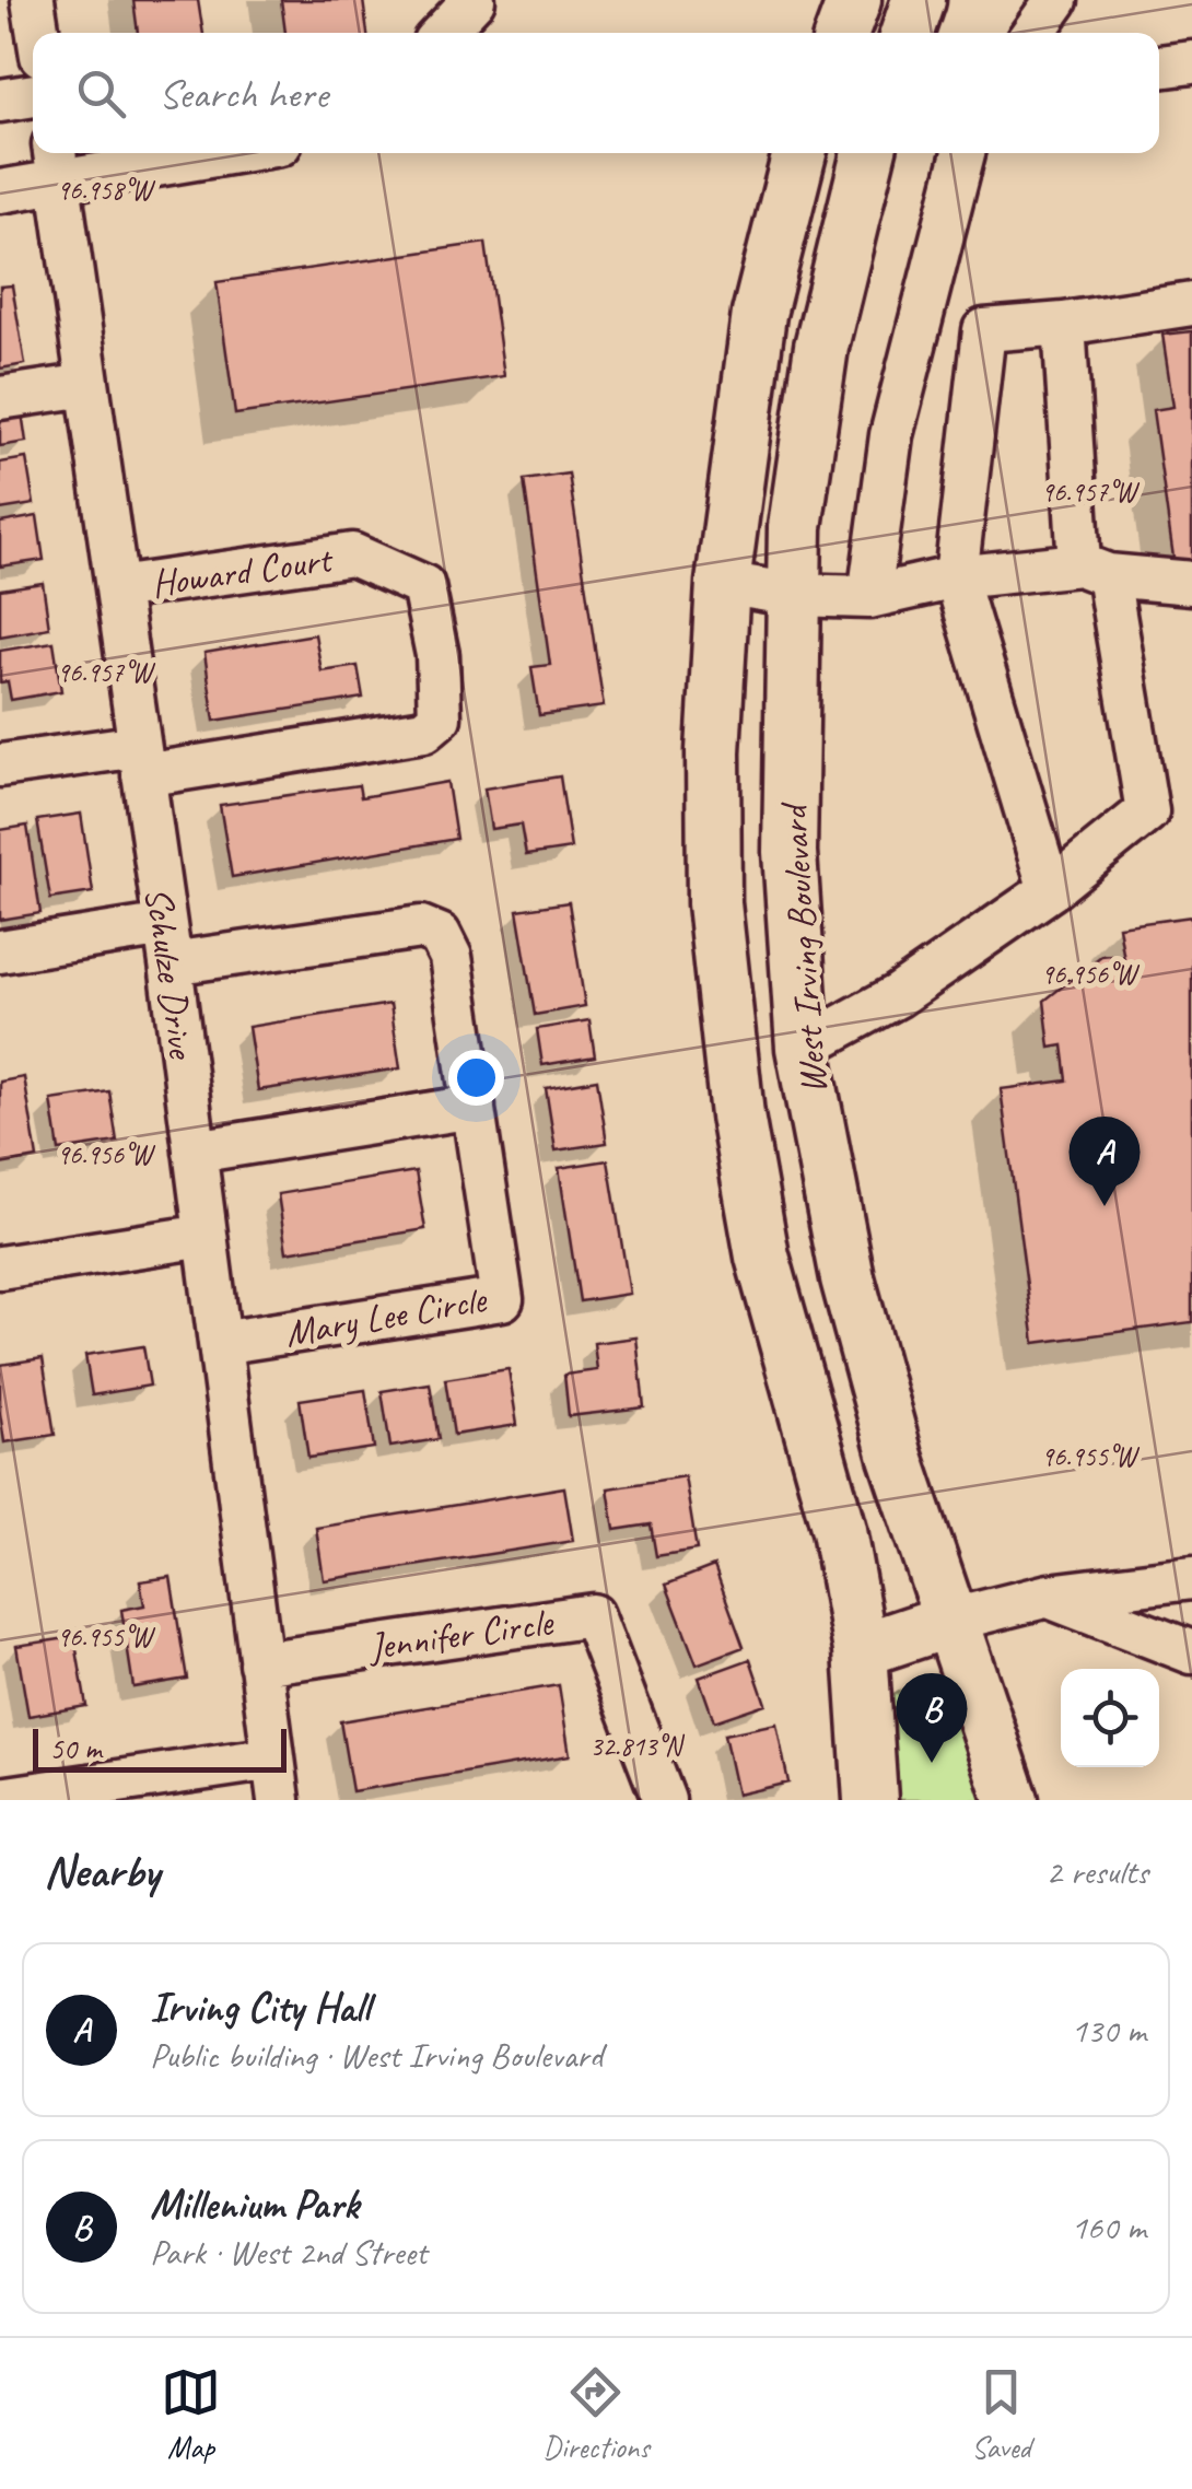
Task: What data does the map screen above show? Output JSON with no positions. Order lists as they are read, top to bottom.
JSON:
{
  "streets": {
    "main road": ["West Irving Boulevard"],
    "street": [
      "Howard Court",
      "Schulze Drive",
      "Mary Lee Circle",
      "Jennifer Circle"
    ]
  },
  "crossings": [
    ["Howard Court", "Schulze Drive"],
    ["Schulze Drive", "Mary Lee Circle"],
    ["Schulze Drive", "Jennifer Circle"]
  ],
  "scale_bar": "50 m",
  "page": {
    "search": "Search here",
    "pins": ["A", "B"],
    "scale": "50 m",
    "heading": ["Nearby", "2 results"],
    "list": [
      {
        "mark": "A",
        "name": "Irving City Hall",
        "note": "Public building · West Irving Boulevard",
        "value": "130 m"
      },
      {
        "mark": "B",
        "name": "Millenium Park",
        "note": "Park · West 2nd Street",
        "value": "160 m"
      }
    ],
    "nav": ["Map", "Directions", "Saved"]
  },
  "coordinates": [
    "96.958°W",
    "96.957°W",
    "96.956°W",
    "96.955°W",
    "32.813°N"
  ]
}
